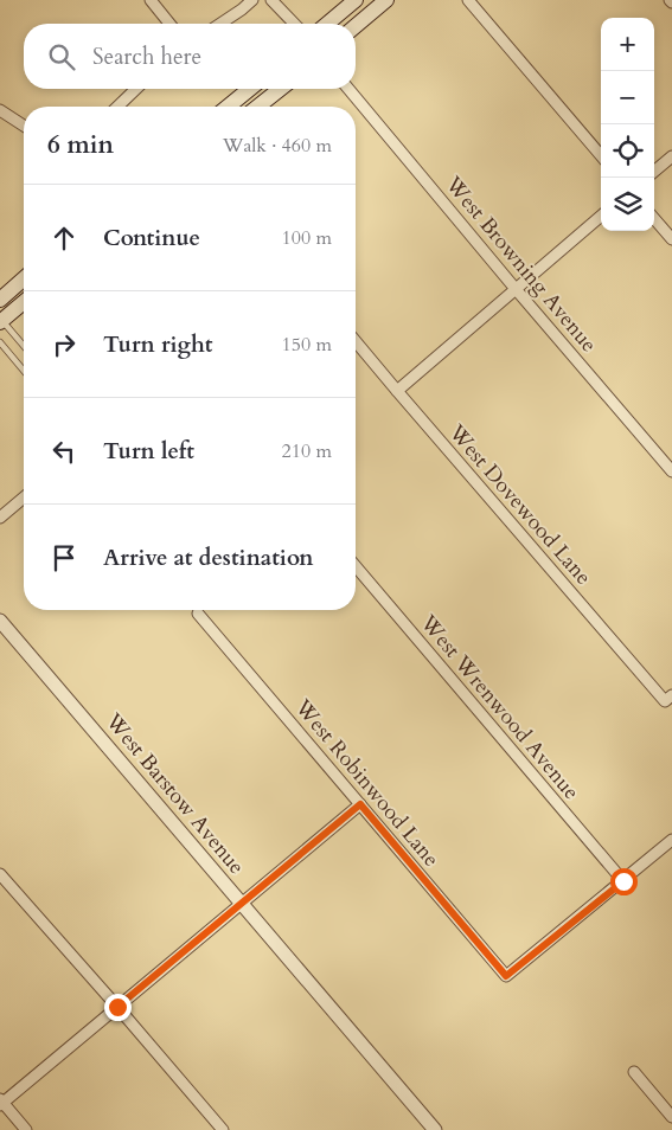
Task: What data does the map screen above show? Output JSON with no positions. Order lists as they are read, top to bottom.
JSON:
{
  "streets": {
    "street": [
      "West Browning Avenue",
      "West Dovewood Lane",
      "West Wrenwood Avenue",
      "West Robinwood Lane",
      "West Barstow Avenue"
    ]
  },
  "crossings": [
    ["West Wrenwood Avenue", "West Robinwood Lane"]
  ],
  "page": {
    "map_buttons": ["+", "−"],
    "search": "Search here",
    "heading": ["6 min", "Walk · 460 m"],
    "list": [
      ["Continue", "100 m"],
      ["Turn right", "150 m"],
      ["Turn left", "210 m"],
      "Arrive at destination"
    ]
  }
}
